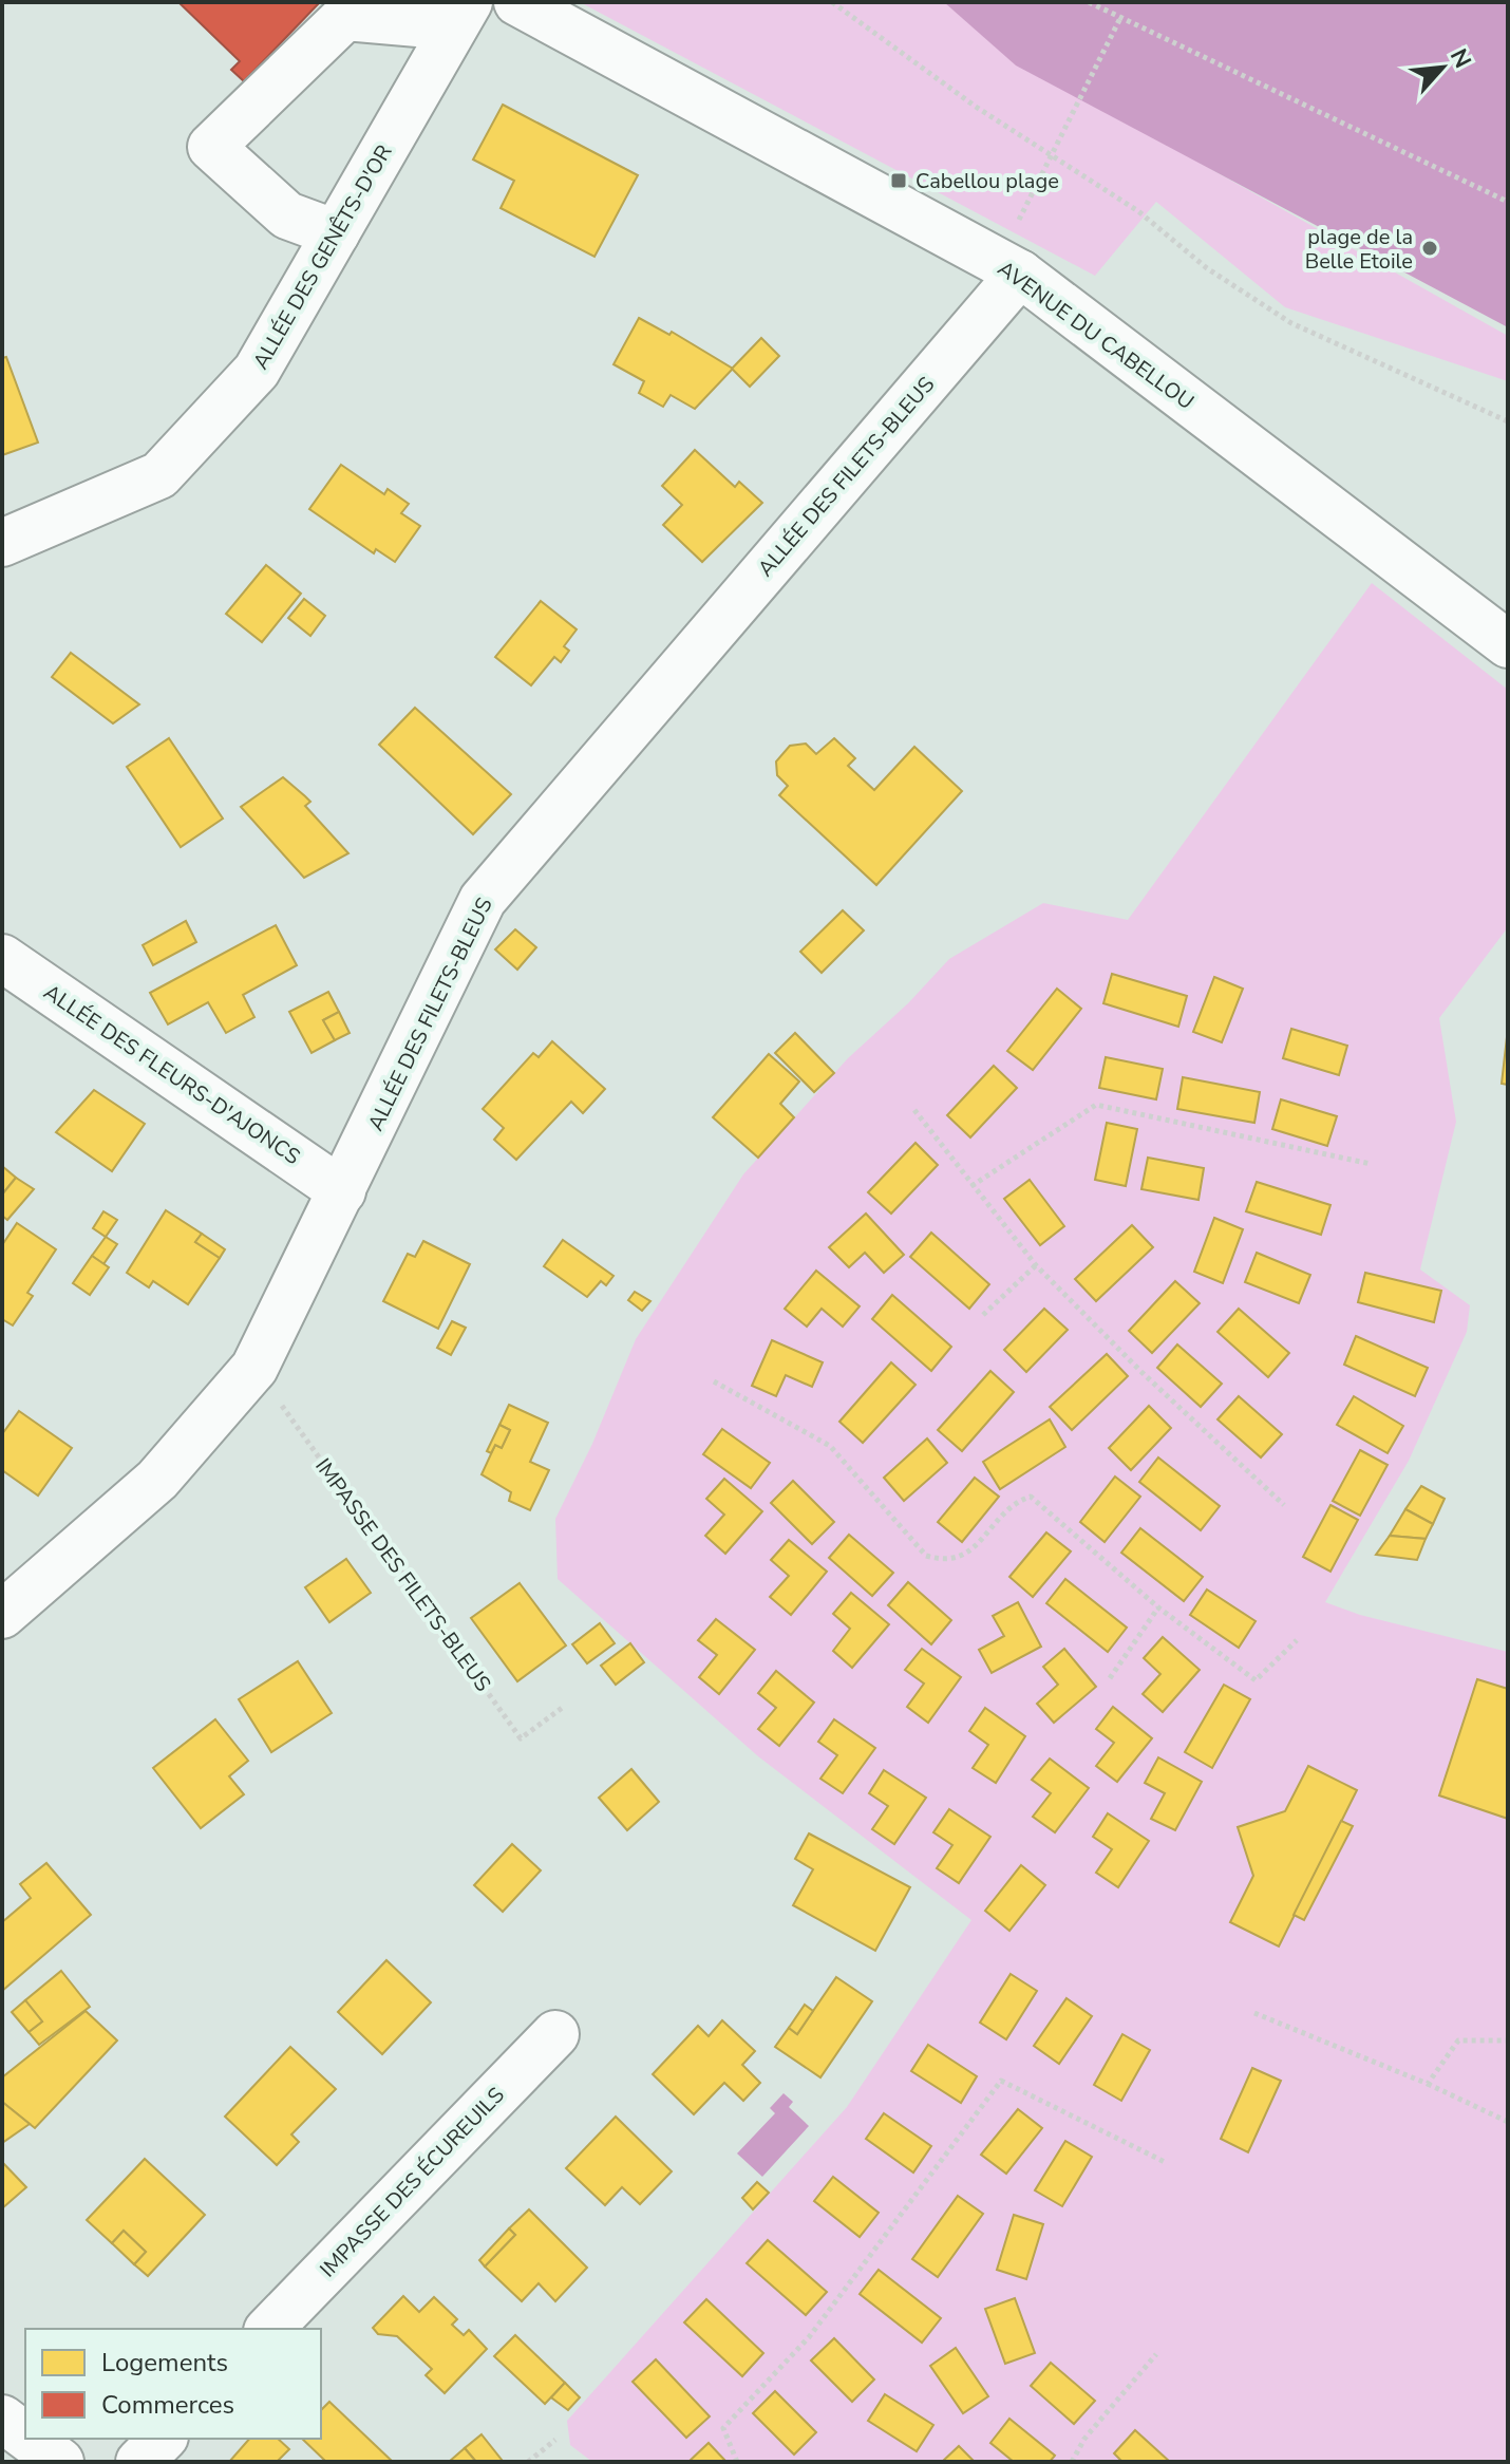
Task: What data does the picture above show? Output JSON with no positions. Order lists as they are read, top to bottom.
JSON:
{
  "streets": {
    "street": [
      "ALLÉE DES GENÊTS-D'OR",
      "AVENUE DU CABELLOU",
      "ALLÉE DES FILETS-BLEUS",
      "ALLÉE DES FLEURS-D'AJONCS",
      "IMPASSE DES ÉCUREUILS"
    ],
    "path": ["IMPASSE DES FILETS-BLEUS"]
  },
  "crossings": [
    ["AVENUE DU CABELLOU", "ALLÉE DES FILETS-BLEUS"],
    ["ALLÉE DES FILETS-BLEUS", "ALLÉE DES FLEURS-D'AJONCS"],
    ["ALLÉE DES FILETS-BLEUS", "IMPASSE DES FILETS-BLEUS"]
  ],
  "places": {
    "transit": ["Cabellou plage"],
    "other": ["plage de la Belle Etoile"]
  },
  "legend": ["Logements", "Commerces"],
  "north": "top right"
}
